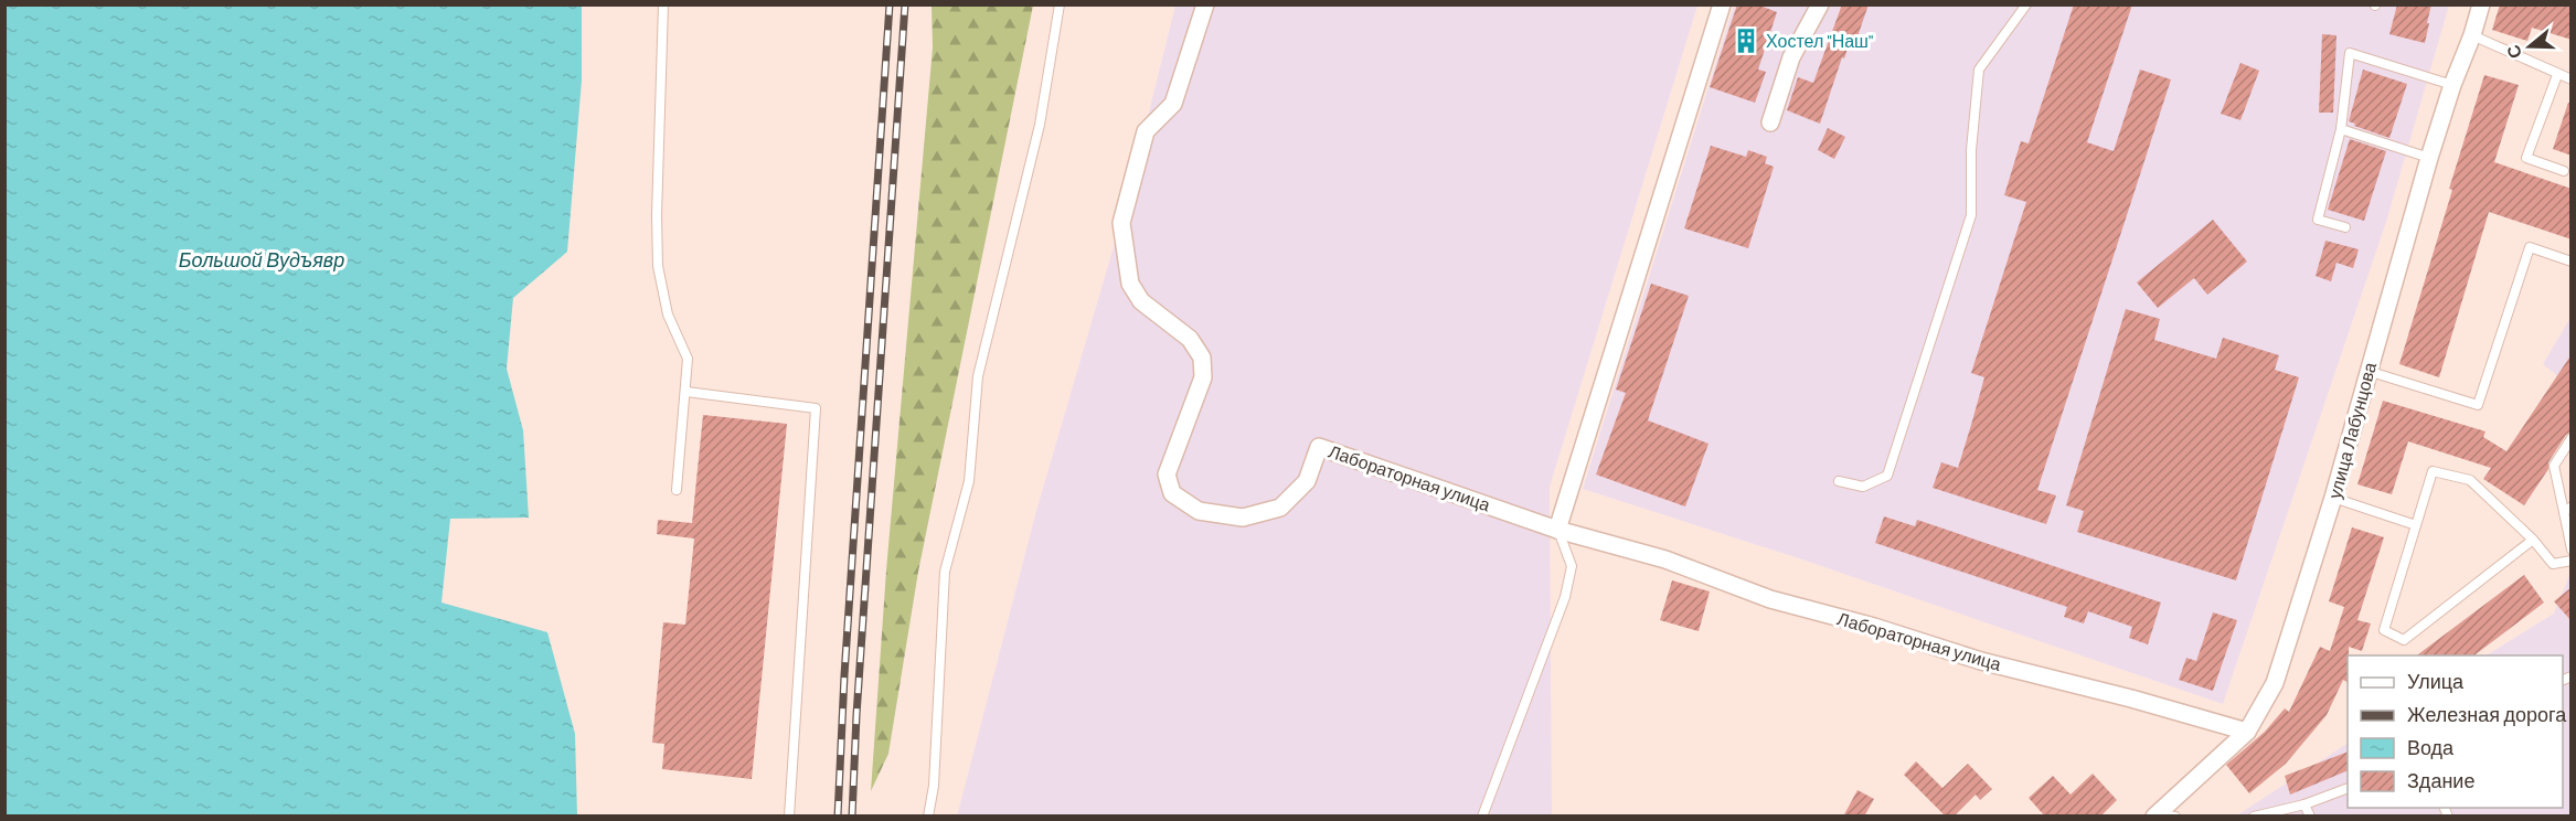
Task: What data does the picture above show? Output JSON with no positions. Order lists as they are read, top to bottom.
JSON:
{
  "streets": {
    "street": ["улица Лабунцова", "Лабораторная улица"]
  },
  "crossings": [
    ["улица Лабунцова", "Лабораторная улица"]
  ],
  "water": ["Большой Вудъявр"],
  "places": {
    "building": ["Хостел \"Наш\""]
  },
  "legend": [
    "Улица",
    "Железная дорога",
    "Вода",
    "Здание"
  ],
  "north": "left"
}
